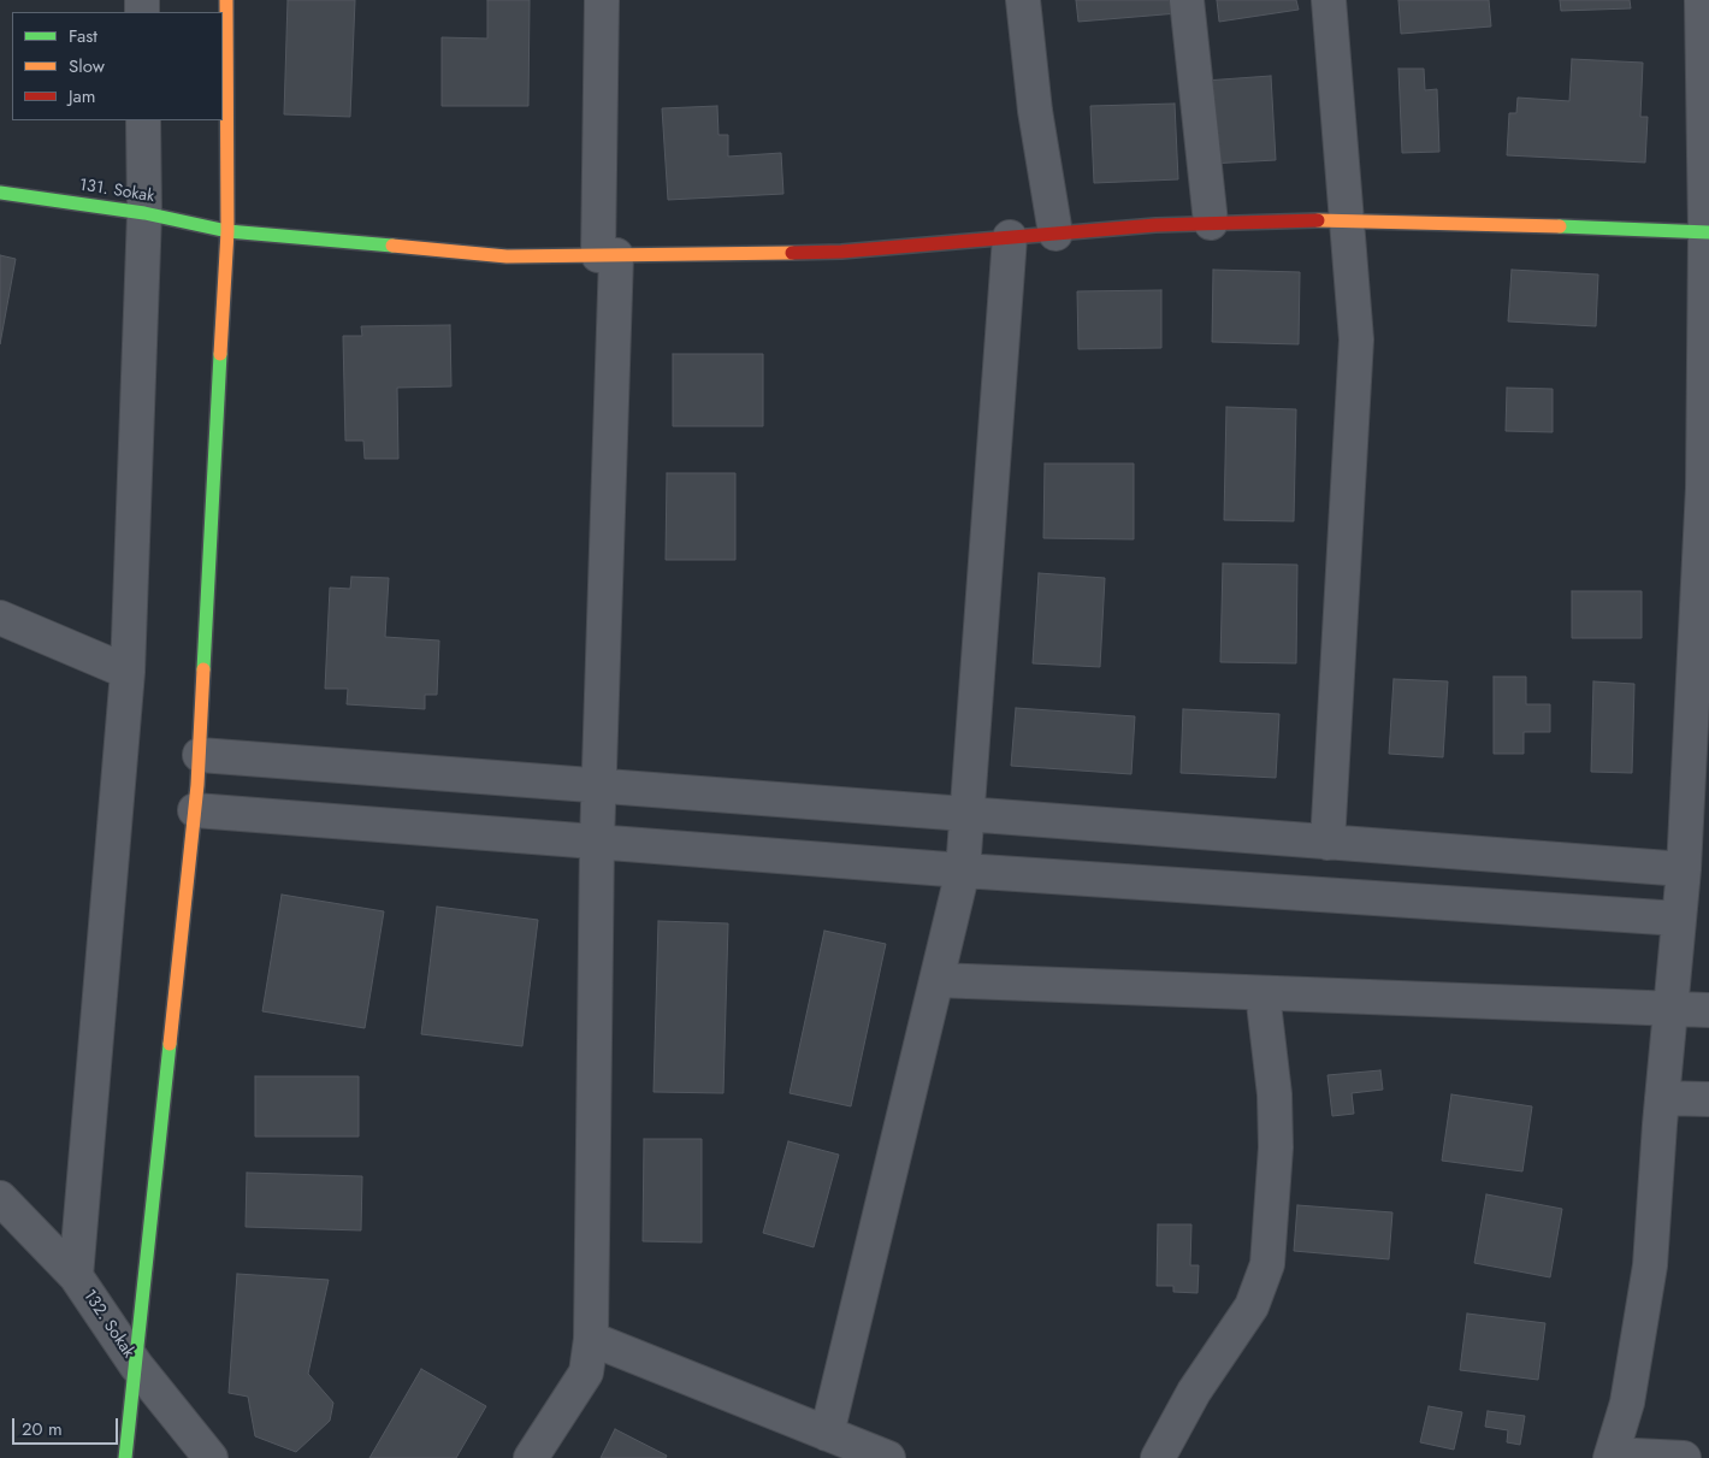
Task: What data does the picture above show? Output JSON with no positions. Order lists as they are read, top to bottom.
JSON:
{
  "streets": {
    "street": ["131. Sokak", "132. Sokak"]
  },
  "legend": ["Fast", "Slow", "Jam"],
  "scale_bar": "20 m"
}
